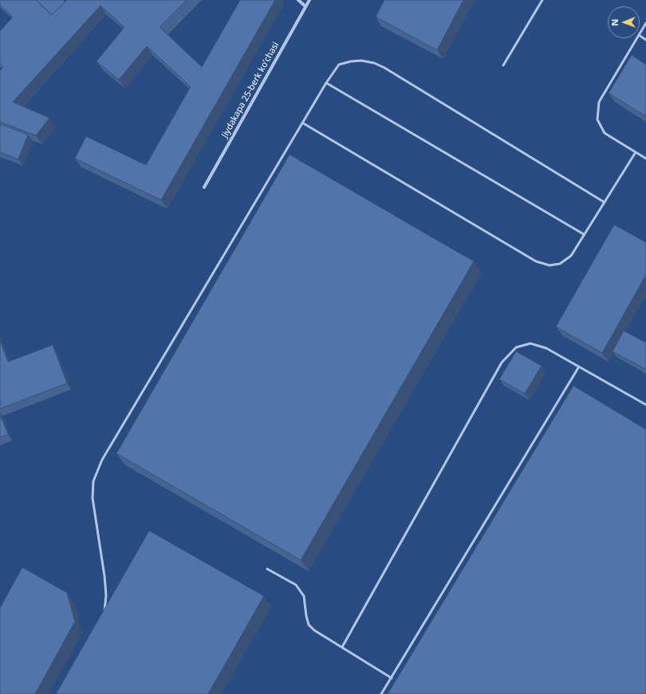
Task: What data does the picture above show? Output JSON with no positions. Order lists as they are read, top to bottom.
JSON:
{
  "streets": {
    "street": ["Jiydakapa 25-berk koʼchasi"]
  },
  "north": "left"
}
